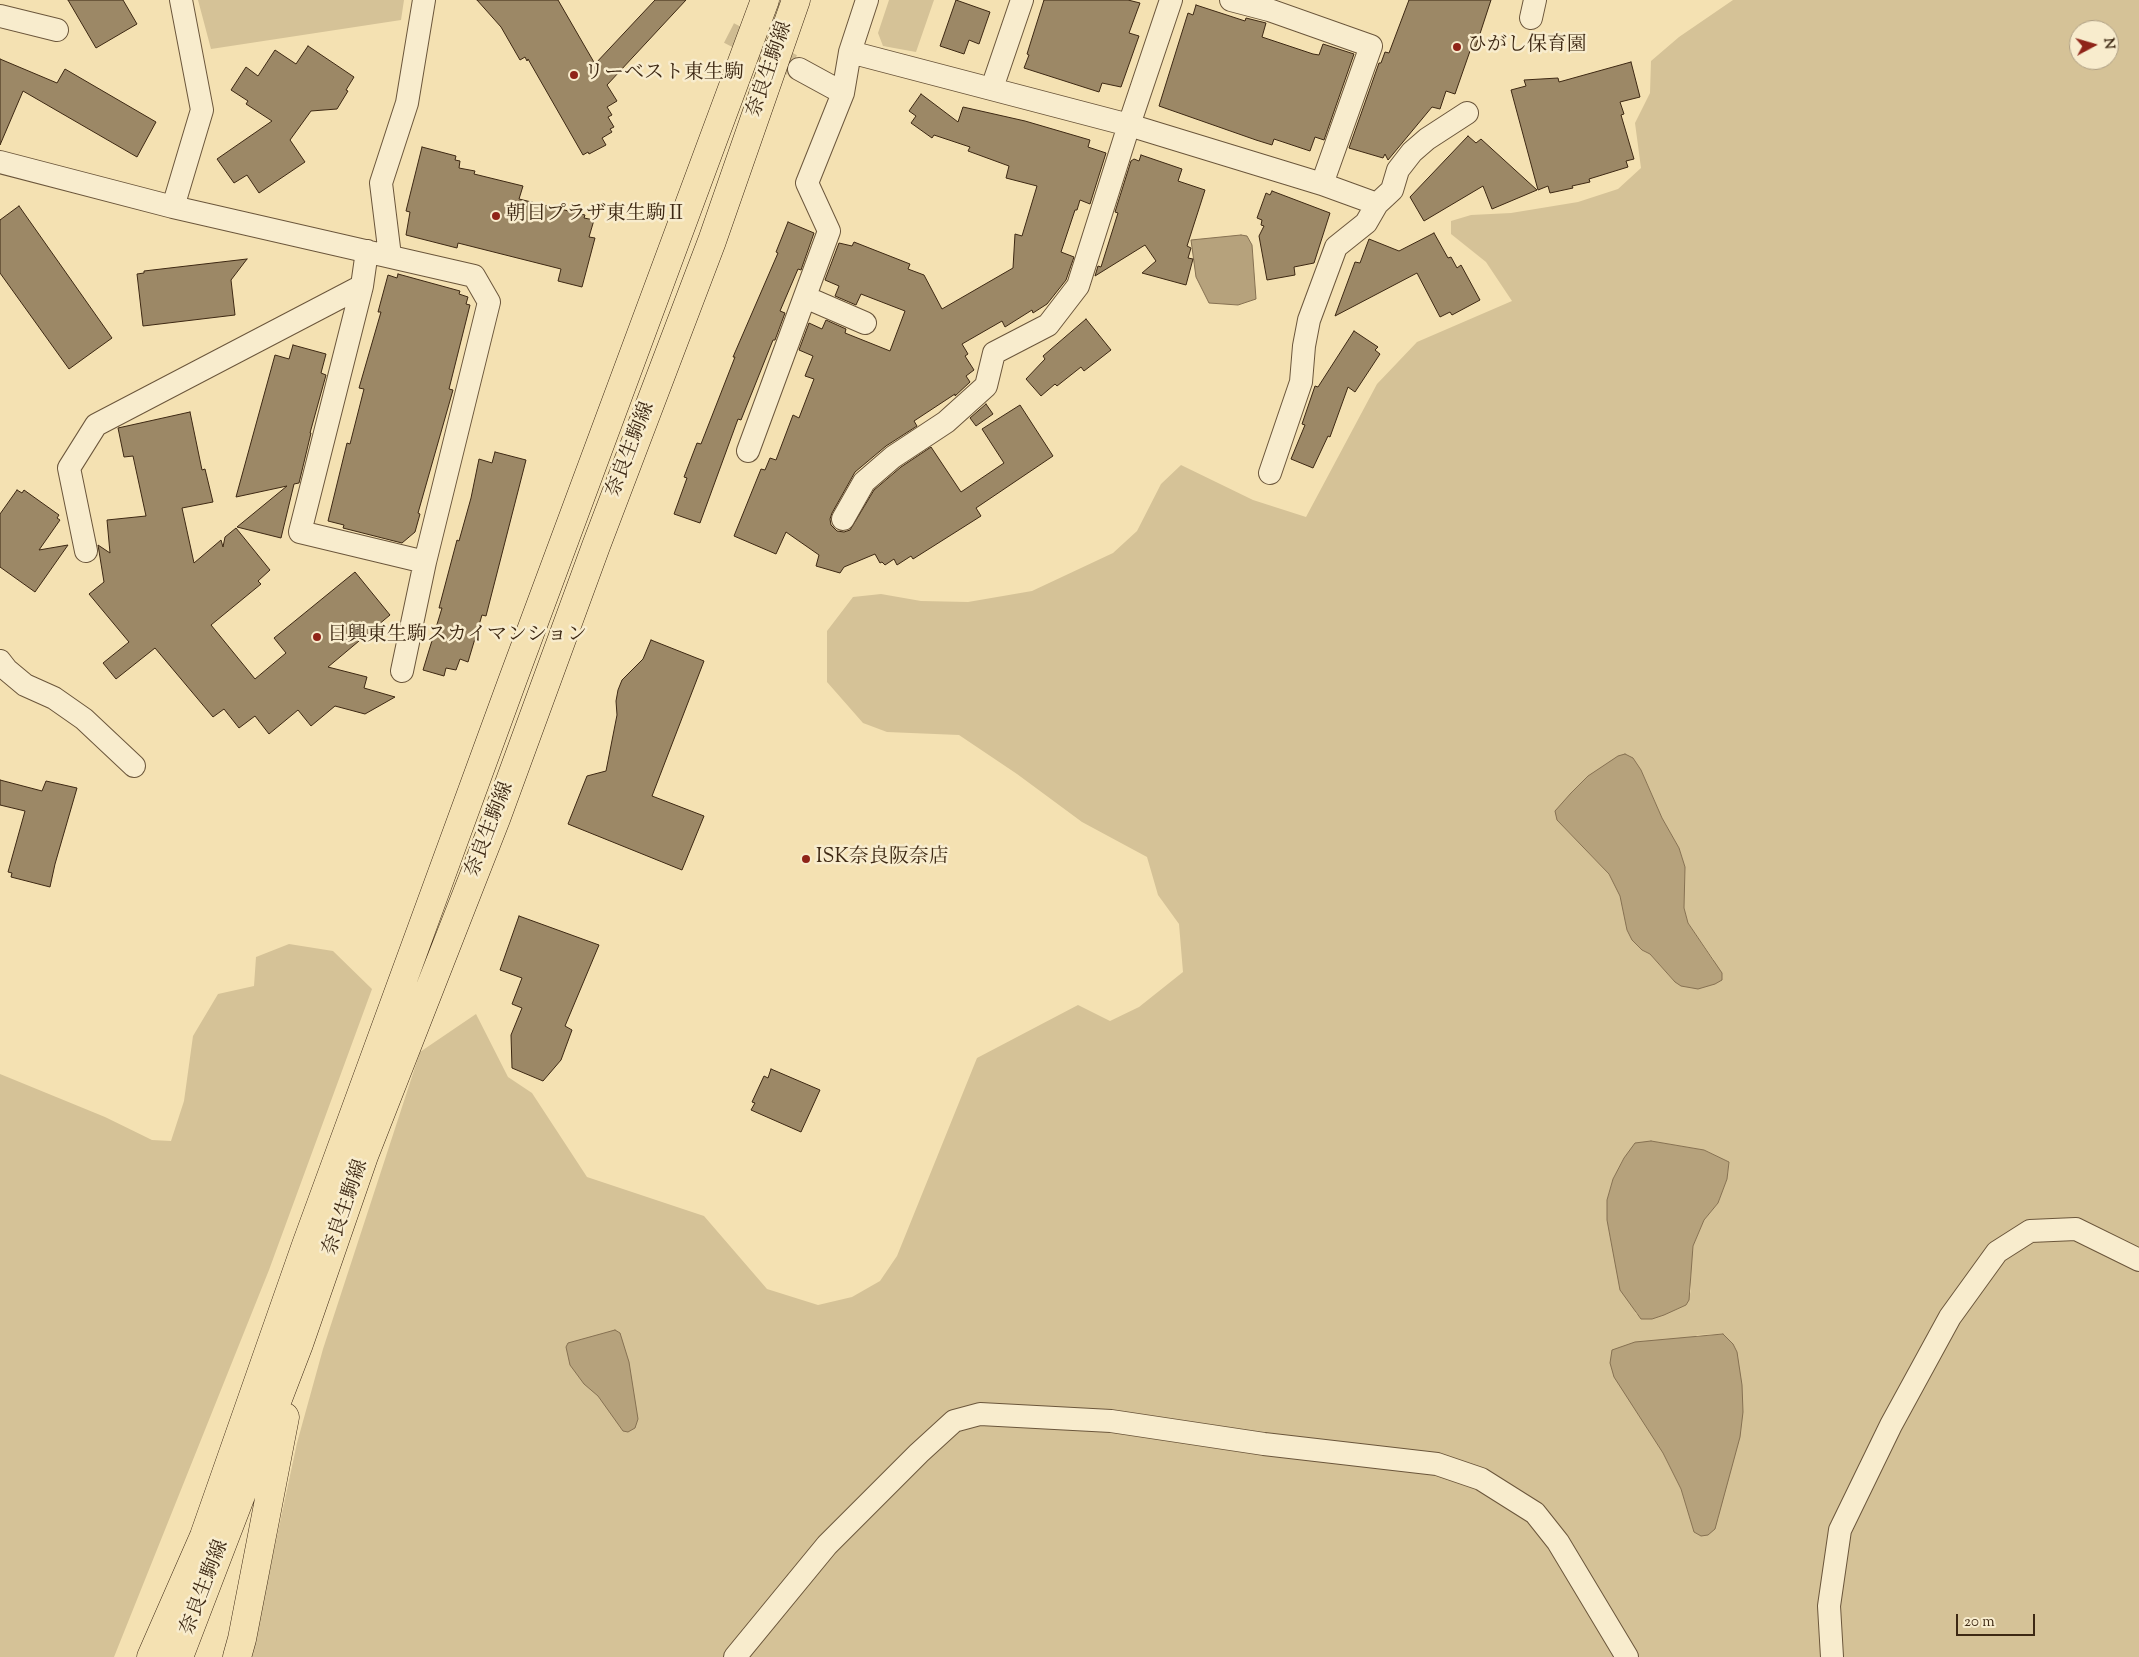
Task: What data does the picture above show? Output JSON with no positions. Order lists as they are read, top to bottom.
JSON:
{
  "streets": {
    "main road": ["奈良生駒線"]
  },
  "places": [
    "ひがし保育園",
    "リーベスト東生駒",
    "朝日プラザ東生駒Ⅱ",
    "日興東生駒スカイマンション",
    "ISK奈良阪奈店"
  ],
  "scale_bar": "20 m",
  "north": "right"
}
